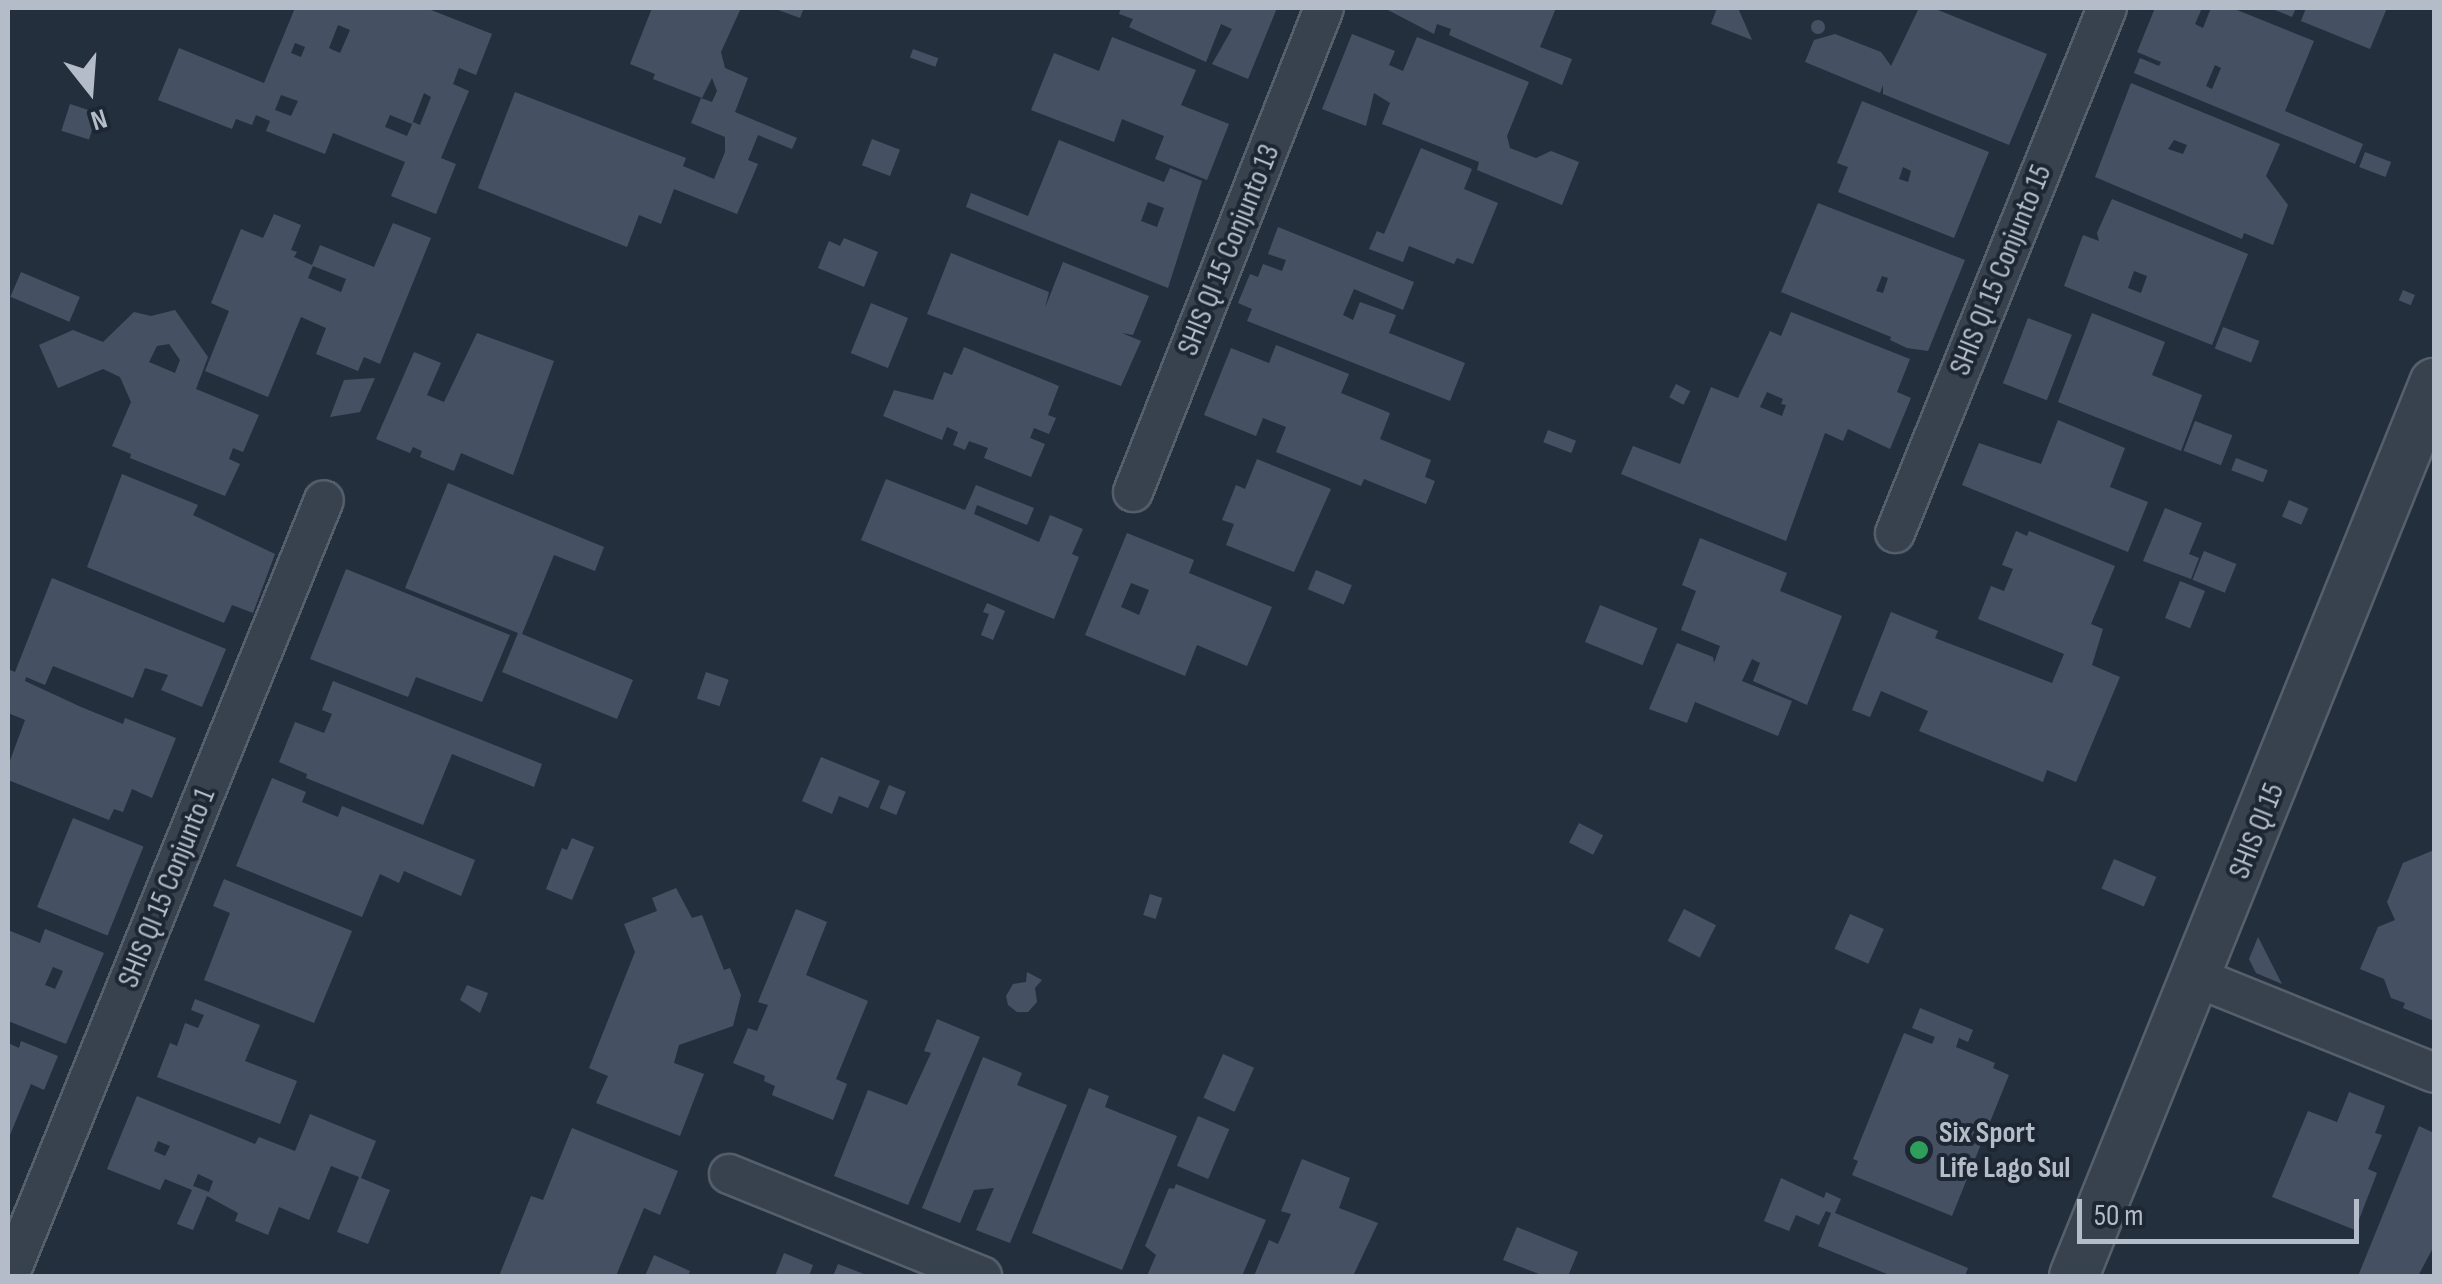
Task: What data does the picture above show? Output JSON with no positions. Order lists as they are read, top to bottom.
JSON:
{
  "streets": {
    "street": [
      "SHIS QI 15 Conjunto 13",
      "SHIS QI 15 Conjunto 15",
      "SHIS QI 15",
      "SHIS QI 15 Conjunto 1"
    ]
  },
  "places": ["Six Sport Life Lago Sul"],
  "scale_bar": "50 m",
  "north": "bottom"
}
